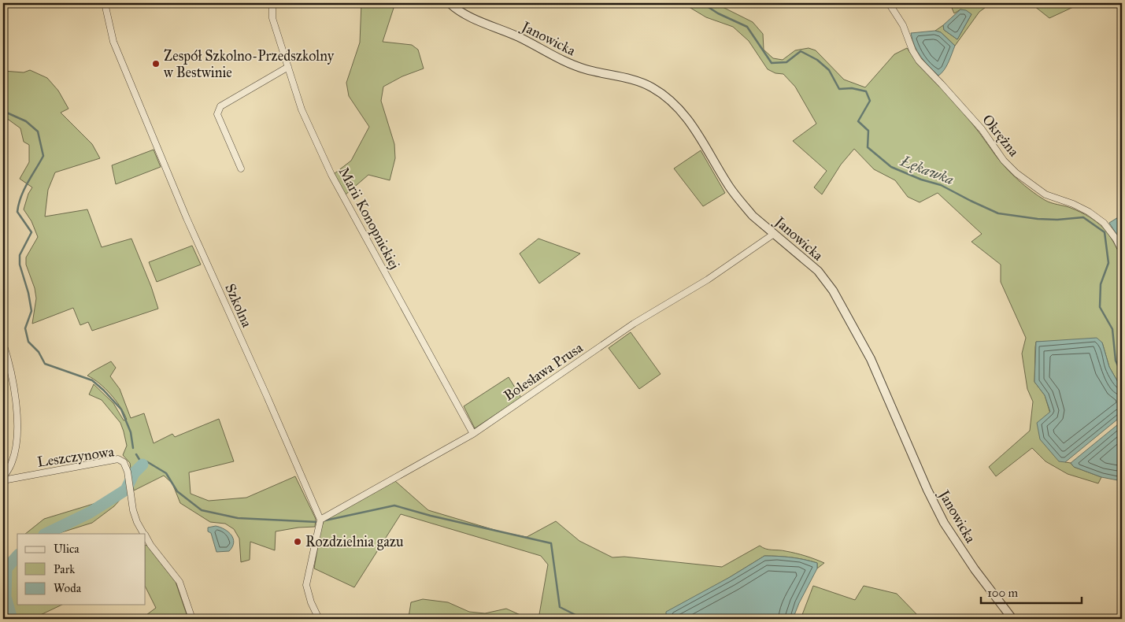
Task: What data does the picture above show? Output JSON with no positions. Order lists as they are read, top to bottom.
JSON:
{
  "streets": {
    "street": [
      "Janowicka",
      "Okrężna",
      "Marii Konopnickiej",
      "Szkolna",
      "Bolesława Prusa",
      "Leszczynowa"
    ]
  },
  "crossings": [
    ["Janowicka", "Bolesława Prusa"],
    ["Marii Konopnickiej", "Bolesława Prusa"],
    ["Szkolna", "Bolesława Prusa"]
  ],
  "water": ["Łękawka"],
  "places": ["Zespół Szkolno-Przedszkolny w Bestwinie", "Rozdzielnia gazu"],
  "legend": ["Ulica", "Park", "Woda"],
  "scale_bar": "100 m"
}
